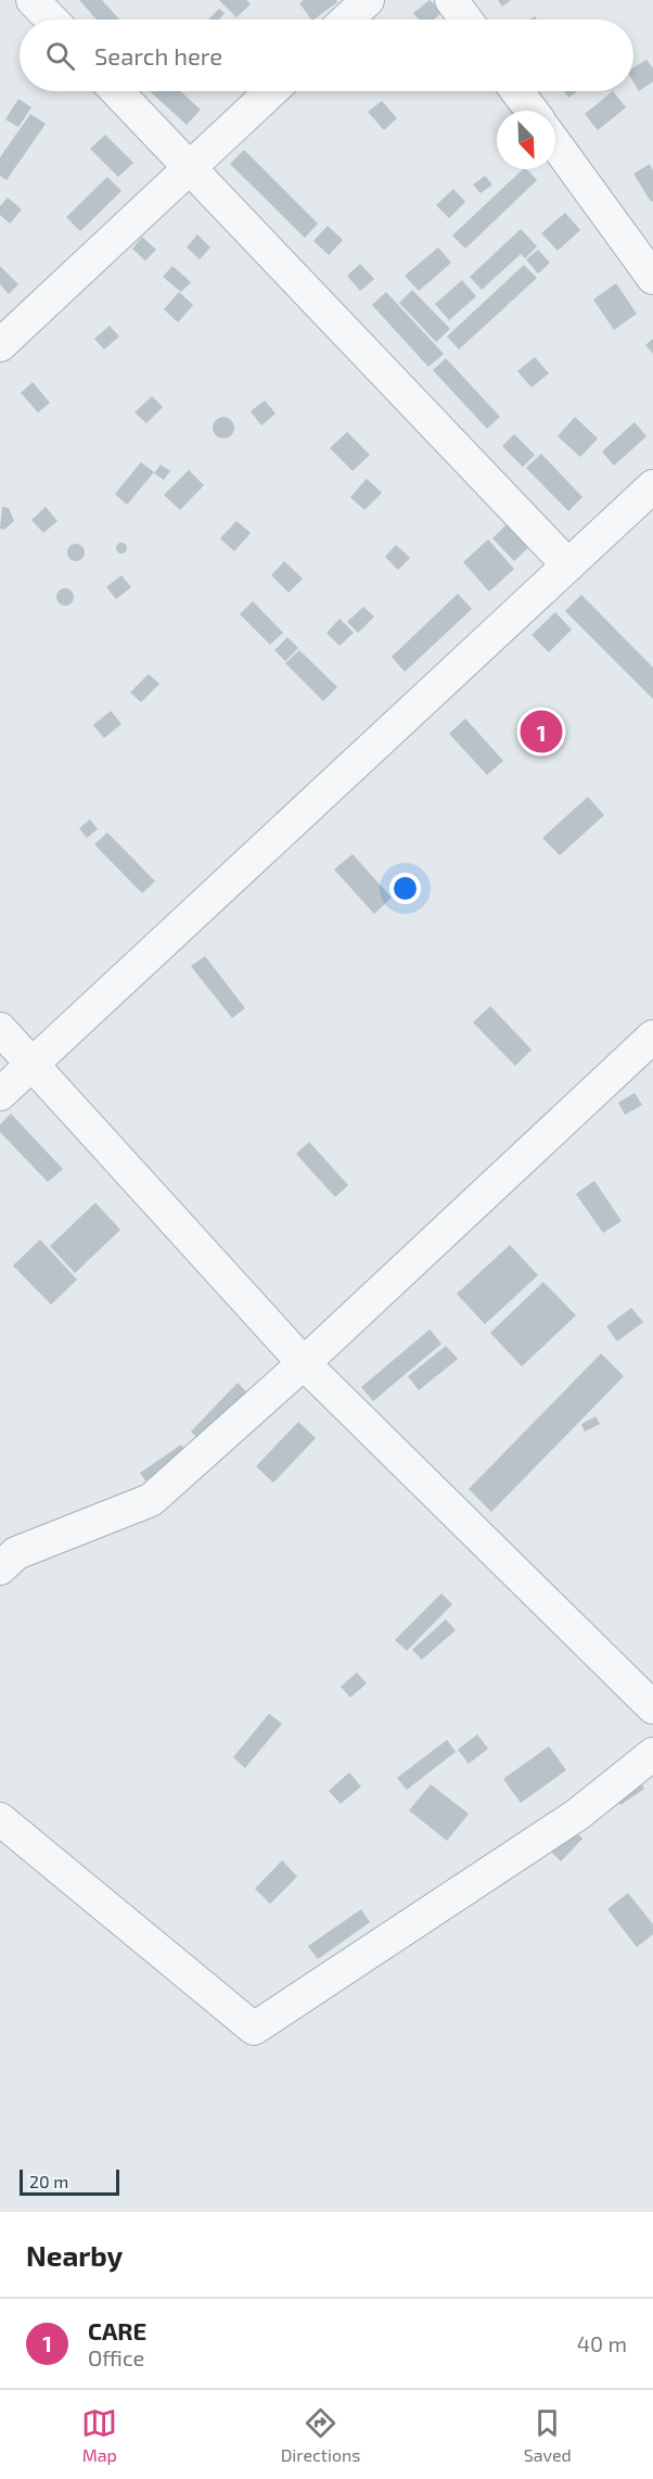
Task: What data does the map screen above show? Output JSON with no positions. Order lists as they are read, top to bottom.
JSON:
{
  "scale_bar": "20 m",
  "north": "bottom right",
  "page": {
    "search": "Search here",
    "pins": "1",
    "scale": "20 m",
    "heading": "Nearby",
    "list": [
      {
        "mark": "1",
        "name": "CARE",
        "note": "Office",
        "value": "40 m"
      }
    ],
    "nav": ["Map", "Directions", "Saved"]
  }
}
